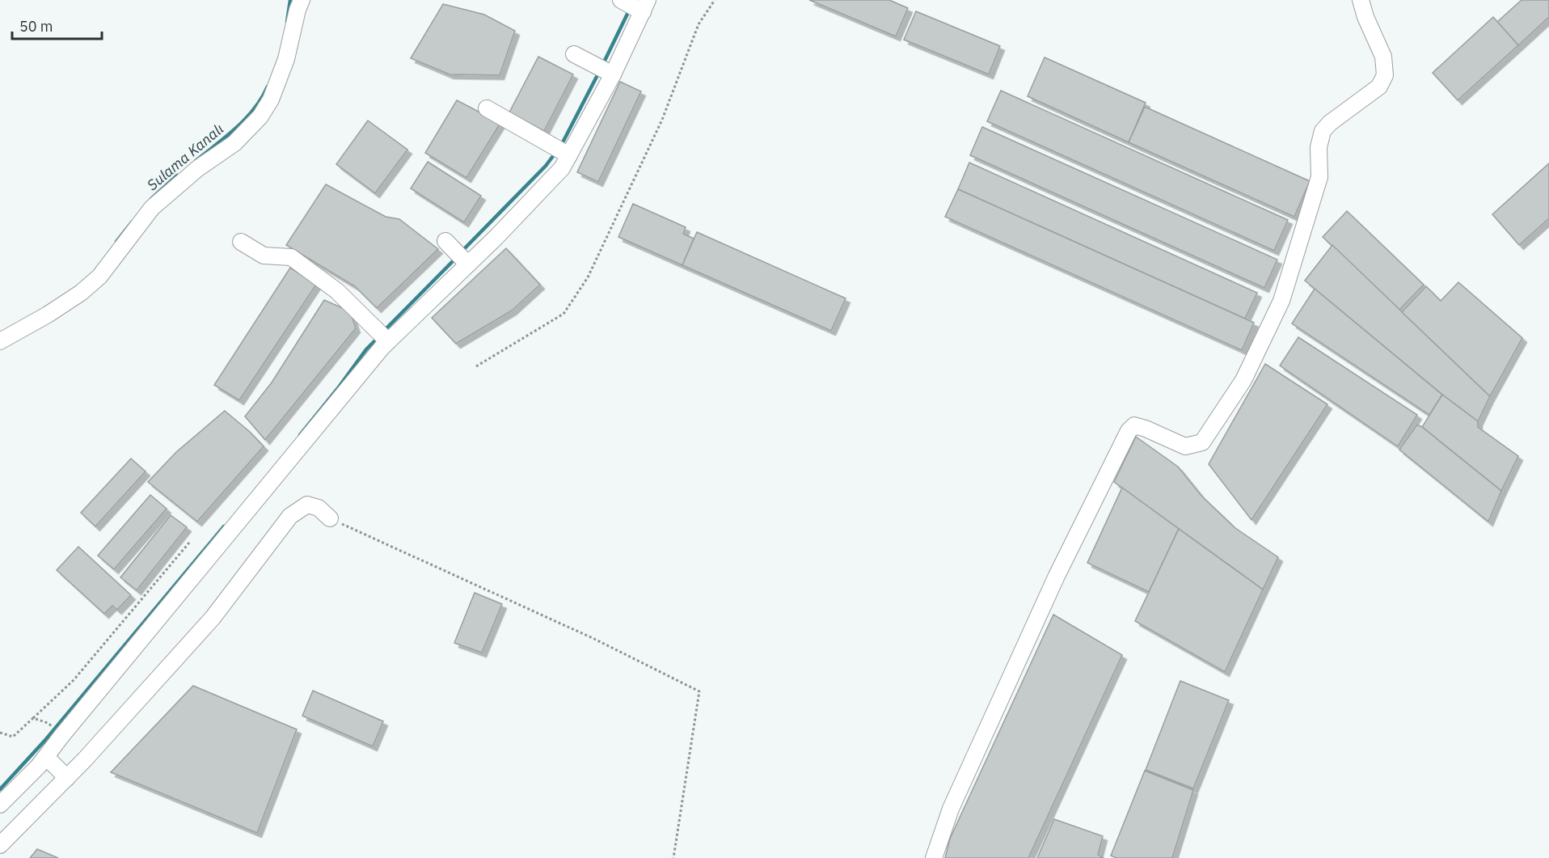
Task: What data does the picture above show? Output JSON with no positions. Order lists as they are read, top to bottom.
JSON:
{
  "water": ["Sulama Kanalı"],
  "scale_bar": "50 m"
}
